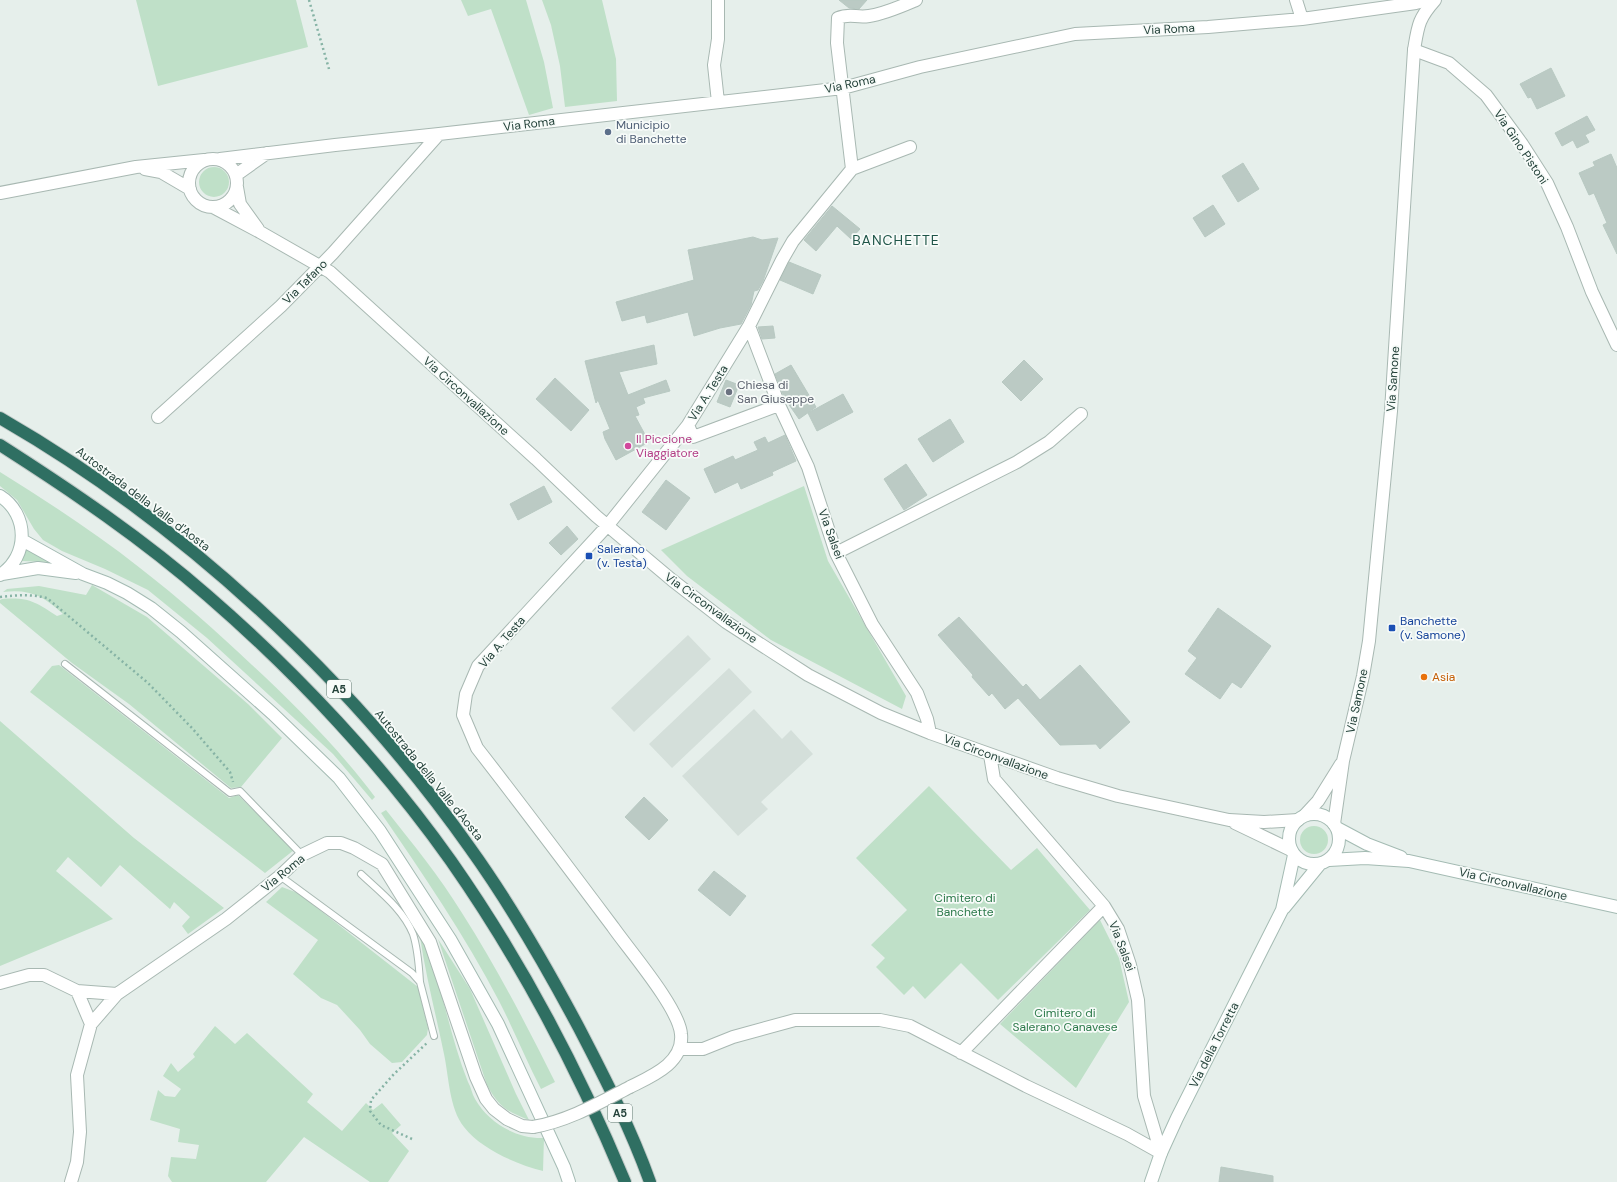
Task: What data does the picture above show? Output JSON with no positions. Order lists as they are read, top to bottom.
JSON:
{
  "streets": {
    "highway": ["Autostrada della Valle d'Aosta", "A5"],
    "street": [
      "Via Roma",
      "Via Gino Pistoni",
      "Via Tafano",
      "Via Samone",
      "Via A. Testa",
      "Via Circonvallazione",
      "Via Salsei",
      "Via della Torretta"
    ]
  },
  "crossings": [
    ["Via Roma", "Via Tafano"],
    ["Via Roma", "Via A. Testa"],
    ["Via Roma", "Via Circonvallazione"],
    ["Via Gino Pistoni", "Via Samone"],
    ["Via Tafano", "Via Circonvallazione"],
    ["Via Samone", "Via Circonvallazione"],
    ["Via A. Testa", "Via Circonvallazione"],
    ["Via A. Testa", "Via Salsei"],
    ["Via Circonvallazione", "Via Salsei"],
    ["Via Salsei", "Via della Torretta"]
  ],
  "districts": ["BANCHETTE"],
  "parks": ["Cimitero di Banchette", "Cimitero di Salerano Canavese"],
  "places": {
    "other": [
      "Municipio di Banchette",
      "Chiesa di San Giuseppe",
      "Il Piccione Viaggiatore",
      "Asia"
    ],
    "transit": ["Salerano (v. Testa)", "Banchette (v. Samone)"]
  }
}
